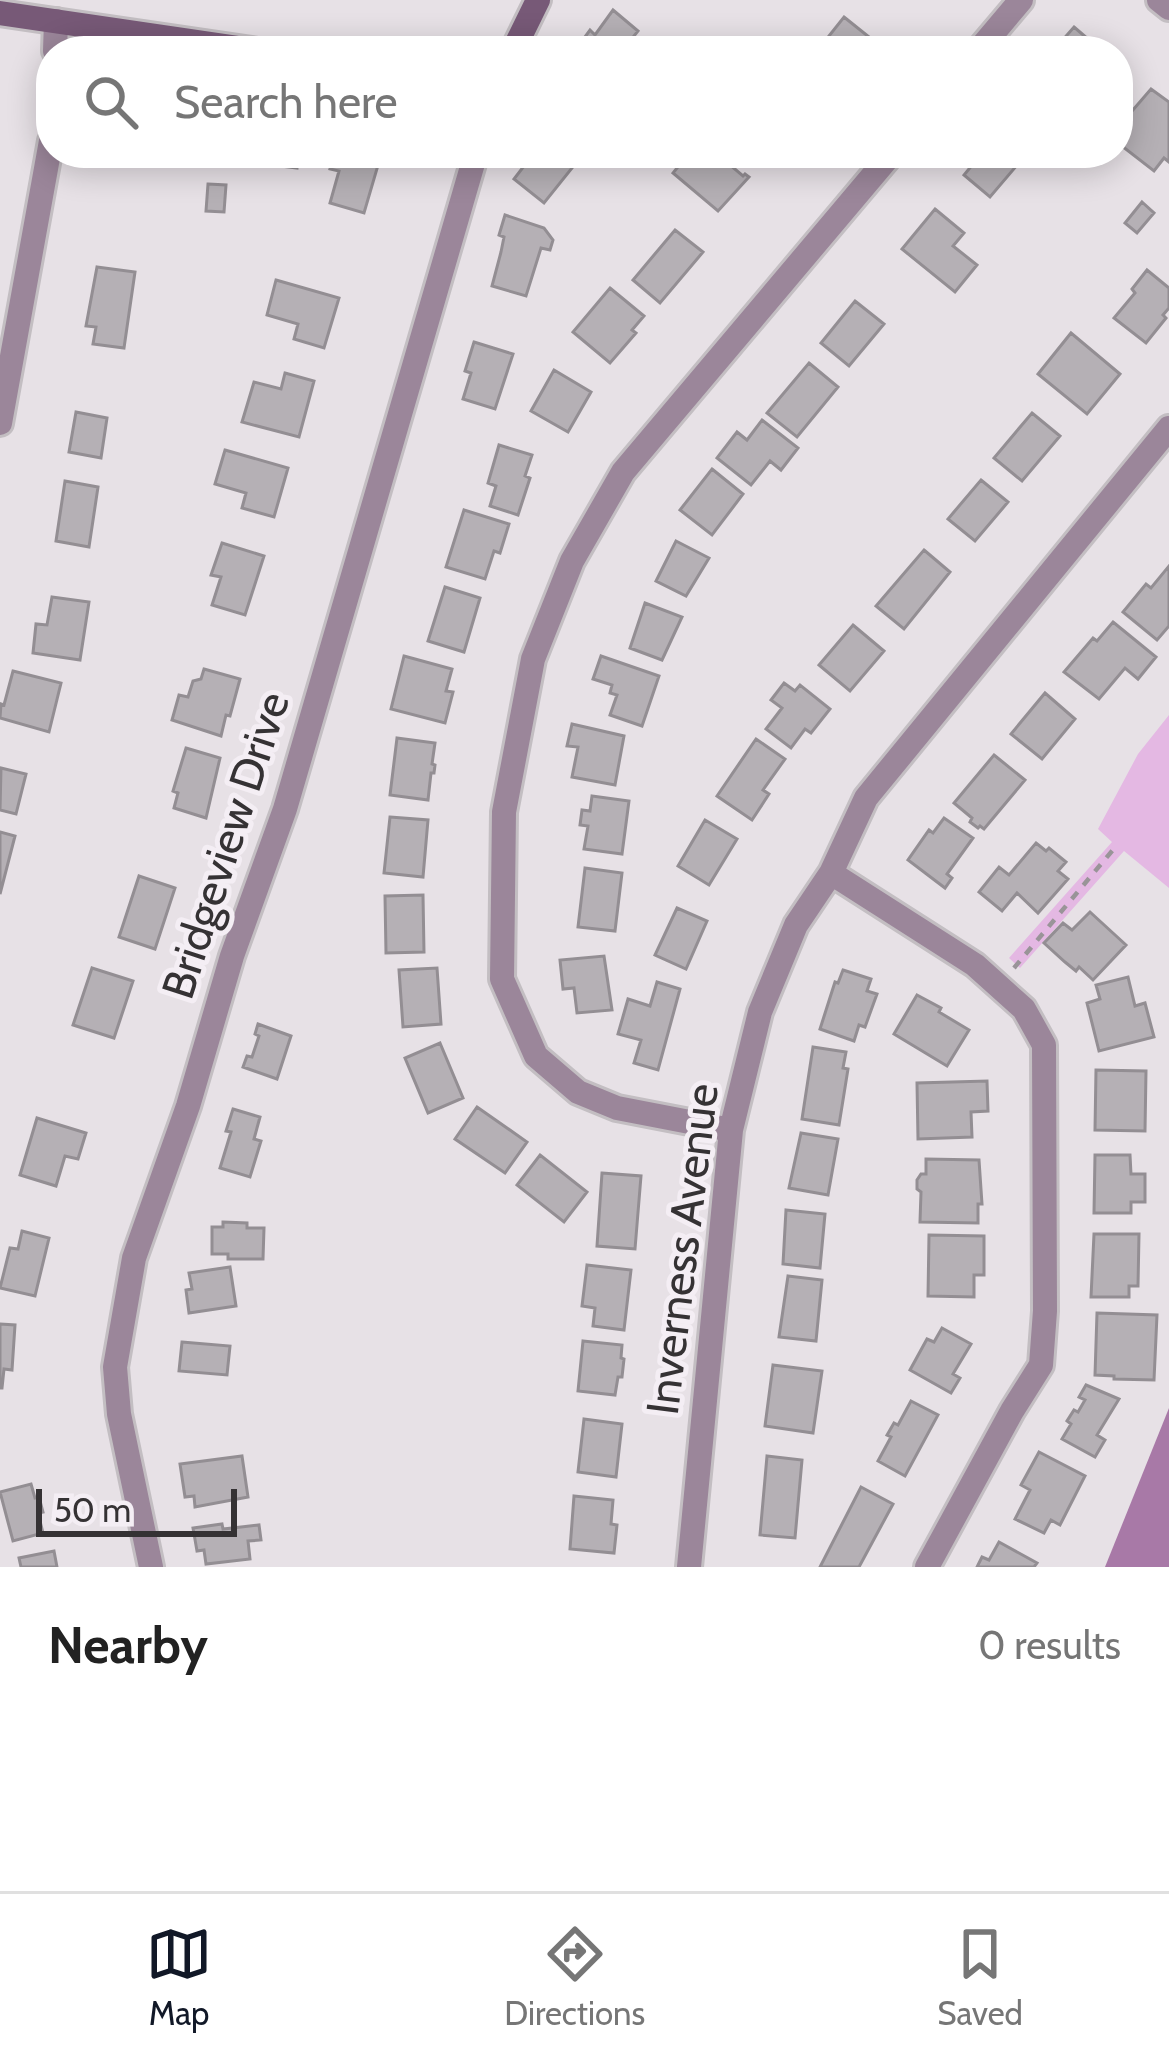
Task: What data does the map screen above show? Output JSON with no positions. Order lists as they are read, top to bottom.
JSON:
{
  "streets": {
    "street": ["Bridgeview Drive", "Inverness Avenue"]
  },
  "scale_bar": "50 m",
  "page": {
    "search": "Search here",
    "scale": "50 m",
    "heading": ["Nearby", "0 results"],
    "nav": ["Map", "Directions", "Saved"]
  }
}
